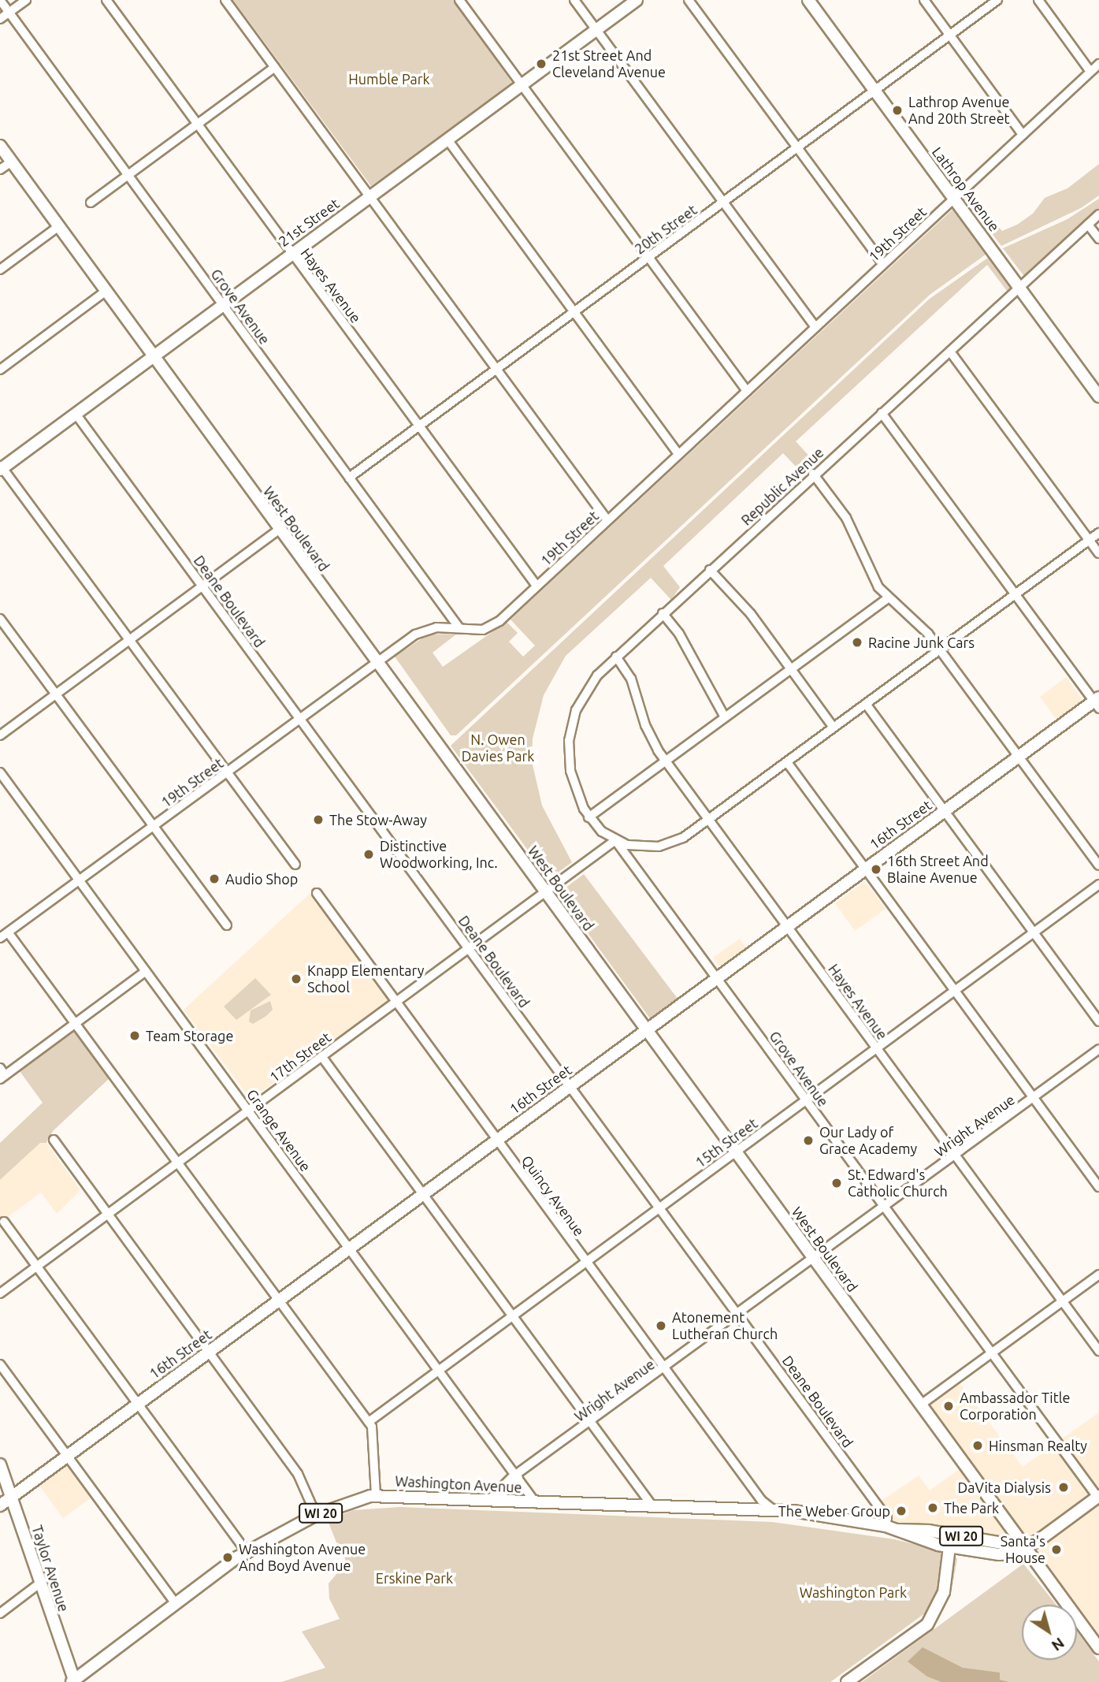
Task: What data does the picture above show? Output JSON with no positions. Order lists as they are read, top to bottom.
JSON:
{
  "streets": {
    "street": [
      "Lathrop Avenue",
      "21st Street",
      "20th Street",
      "19th Street",
      "Hayes Avenue",
      "Grove Avenue",
      "Republic Avenue",
      "West Boulevard",
      "Deane Boulevard",
      "16th Street",
      "17th Street",
      "Wright Avenue",
      "Grange Avenue",
      "15th Street",
      "Quincy Avenue",
      "Washington Avenue",
      "WI 20",
      "Taylor Avenue"
    ]
  },
  "crossings": [
    ["Lathrop Avenue", "20th Street"],
    ["Lathrop Avenue", "19th Street"],
    ["Lathrop Avenue", "Republic Avenue"],
    ["21st Street", "Hayes Avenue"],
    ["21st Street", "Grove Avenue"],
    ["21st Street", "West Boulevard"],
    ["21st Street", "Deane Boulevard"],
    ["20th Street", "Hayes Avenue"],
    ["20th Street", "Grove Avenue"],
    ["19th Street", "Hayes Avenue"],
    ["19th Street", "Grove Avenue"],
    ["19th Street", "West Boulevard"],
    ["19th Street", "Deane Boulevard"],
    ["19th Street", "Grange Avenue"],
    ["Hayes Avenue", "Republic Avenue"],
    ["Hayes Avenue", "16th Street"],
    ["Hayes Avenue", "Wright Avenue"],
    ["Hayes Avenue", "15th Street"],
    ["Grove Avenue", "Republic Avenue"],
    ["Grove Avenue", "16th Street"],
    ["Grove Avenue", "17th Street"],
    ["Grove Avenue", "Wright Avenue"],
    ["Grove Avenue", "15th Street"],
    ["Grove Avenue", "Washington Avenue"],
    ["West Boulevard", "16th Street"],
    ["West Boulevard", "17th Street"],
    ["West Boulevard", "Wright Avenue"],
    ["West Boulevard", "15th Street"],
    ["West Boulevard", "Washington Avenue"],
    ["Deane Boulevard", "16th Street"],
    ["Deane Boulevard", "17th Street"],
    ["Deane Boulevard", "Wright Avenue"],
    ["Deane Boulevard", "15th Street"],
    ["Deane Boulevard", "Washington Avenue"],
    ["16th Street", "Grange Avenue"],
    ["16th Street", "Quincy Avenue"],
    ["16th Street", "Taylor Avenue"],
    ["17th Street", "Grange Avenue"],
    ["17th Street", "Quincy Avenue"],
    ["Wright Avenue", "Grange Avenue"],
    ["Wright Avenue", "Quincy Avenue"],
    ["Wright Avenue", "Washington Avenue"],
    ["Grange Avenue", "15th Street"],
    ["Grange Avenue", "Washington Avenue"],
    ["15th Street", "Quincy Avenue"],
    ["Quincy Avenue", "Washington Avenue"],
    ["Washington Avenue", "Taylor Avenue"]
  ],
  "parks": [
    "Humble Park",
    "N. Owen Davies Park",
    "Erskine Park",
    "Washington Park"
  ],
  "places": [
    "21st Street And Cleveland Avenue",
    "Lathrop Avenue And 20th Street",
    "Racine Junk Cars",
    "The Stow-Away",
    "Distinctive Woodworking, Inc.",
    "16th Street And Blaine Avenue",
    "Audio Shop",
    "Knapp Elementary School",
    "Team Storage",
    "Our Lady of Grace Academy",
    "St. Edward's Catholic Church",
    "Atonement Lutheran Church",
    "Ambassador Title Corporation",
    "Hinsman Realty",
    "DaVita Dialysis",
    "The Park",
    "The Weber Group",
    "Santa's House",
    "Washington Avenue And Boyd Avenue"
  ],
  "north": "bottom right"
}
